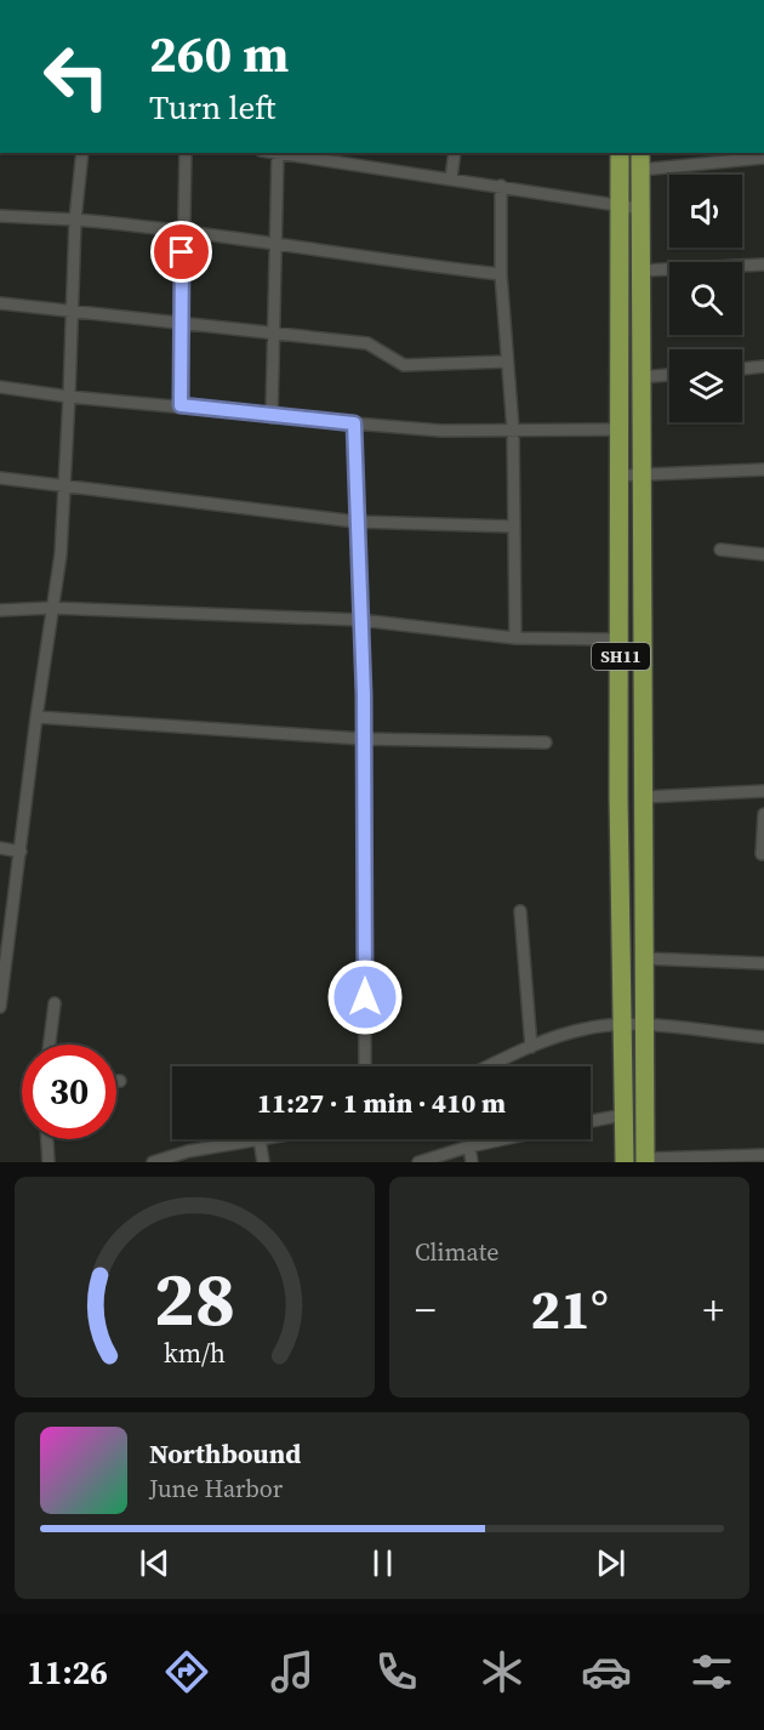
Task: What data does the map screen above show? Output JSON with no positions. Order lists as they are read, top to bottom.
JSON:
{
  "streets": {
    "main road": ["SH11"]
  },
  "page": {
    "turn": ["260 m", "Turn left"],
    "limit": "30",
    "trip": "11:27 · 1 min · 410 m",
    "tile": "Climate",
    "heat": ["−", "21°", "+"],
    "song": ["Northbound", "June Harbor"],
    "tabs": "11:26",
    "gauge": ["28", "km/h"]
  }
}
